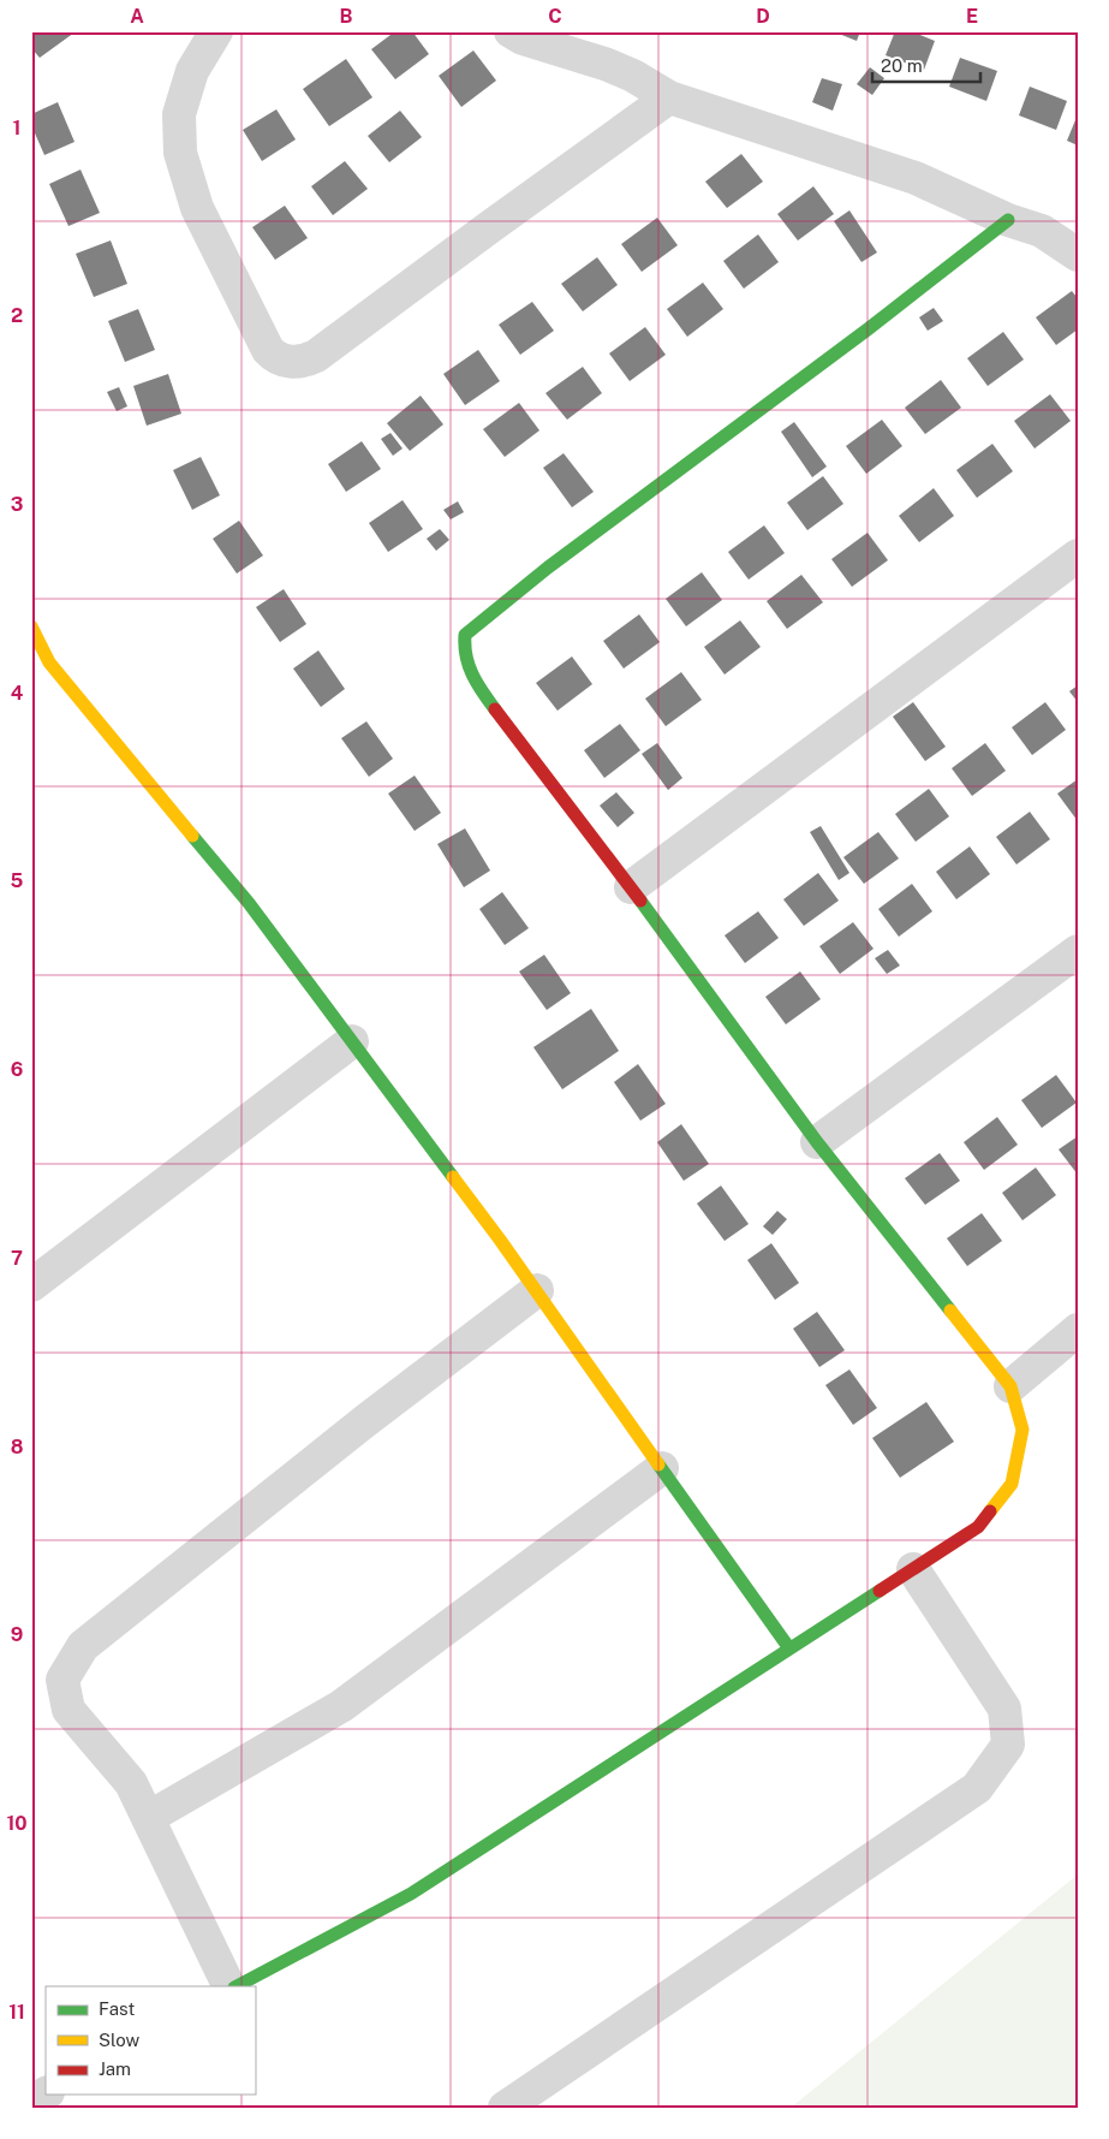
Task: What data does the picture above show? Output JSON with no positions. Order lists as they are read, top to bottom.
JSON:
{
  "legend": ["Fast", "Slow", "Jam"],
  "scale_bar": "20 m",
  "grid": {
    "columns": [
      "A",
      "B",
      "C",
      "D",
      "E"
    ],
    "rows": [
      "1",
      "2",
      "3",
      "4",
      "5",
      "6",
      "7",
      "8",
      "9",
      "10",
      "11"
    ]
  }
}
